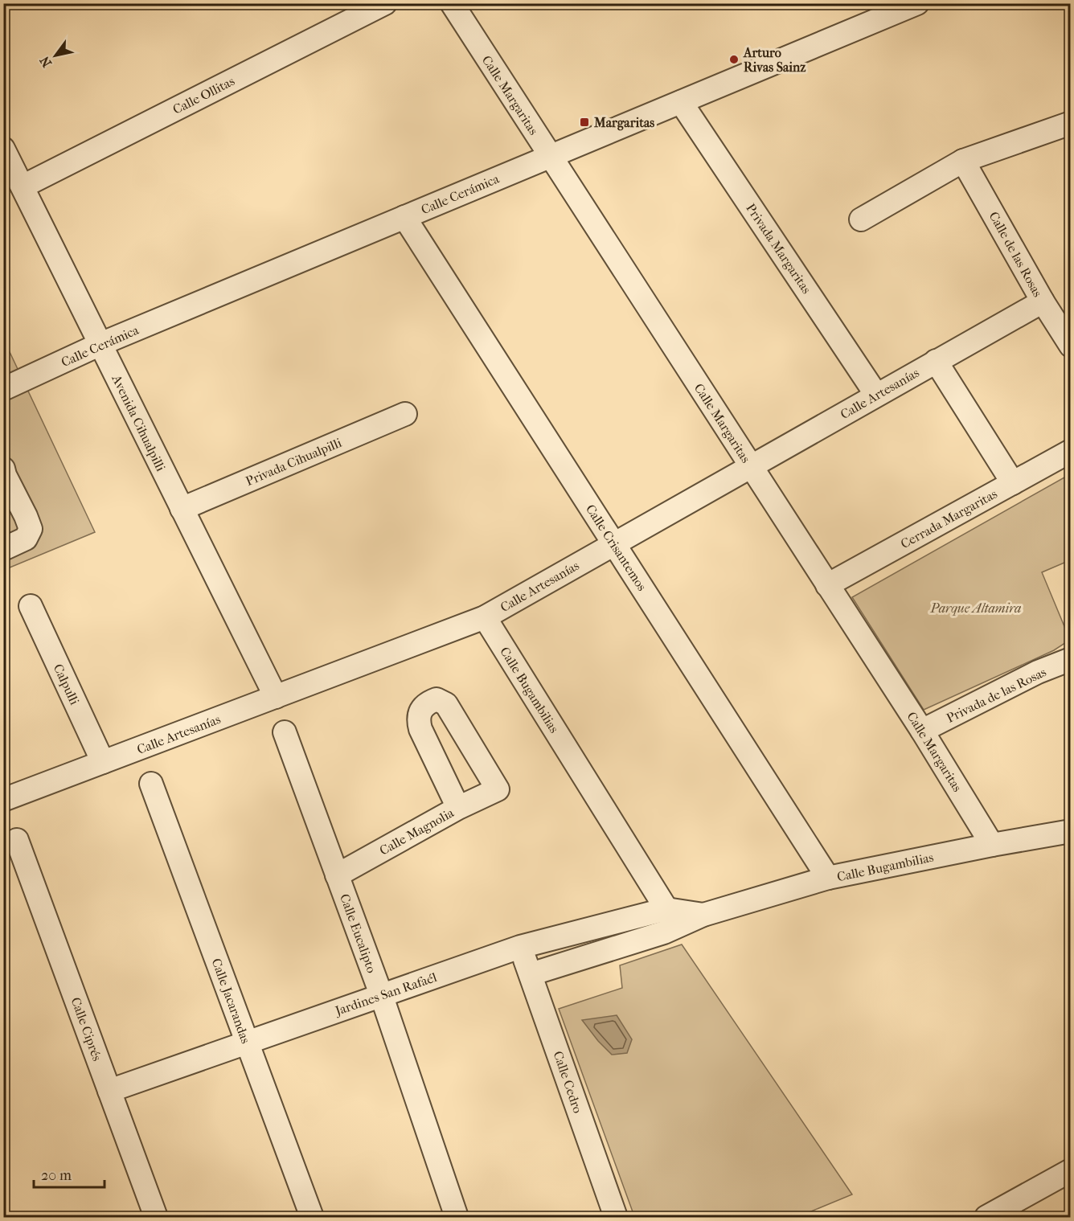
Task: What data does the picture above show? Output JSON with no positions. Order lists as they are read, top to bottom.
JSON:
{
  "streets": {
    "street": [
      "Calle Ollitas",
      "Calle Margaritas",
      "Calle Cerámica",
      "Privada Margaritas",
      "Calle de las Rosas",
      "Calle Artesanías",
      "Avenida Cihualpilli",
      "Privada Cihualpilli",
      "Cerrada Margaritas",
      "Calle Crisantemos",
      "Calpulli",
      "Calle Bugambilias",
      "Privada de las Rosas",
      "Calle Magnolia",
      "Calle Eucalipto",
      "Jardines San Rafaél",
      "Calle Jacarandas",
      "Calle Ciprés",
      "Calle Cedro"
    ]
  },
  "crossings": [
    ["Calle Ollitas", "Avenida Cihualpilli"],
    ["Calle Margaritas", "Calle Cerámica"],
    ["Calle Margaritas", "Calle Artesanías"],
    ["Calle Margaritas", "Cerrada Margaritas"],
    ["Calle Margaritas", "Calle Bugambilias"],
    ["Calle Margaritas", "Privada de las Rosas"],
    ["Calle Cerámica", "Privada Margaritas"],
    ["Calle Cerámica", "Avenida Cihualpilli"],
    ["Calle Cerámica", "Calle Crisantemos"],
    ["Privada Margaritas", "Calle Artesanías"],
    ["Calle de las Rosas", "Calle Artesanías"],
    ["Calle Artesanías", "Avenida Cihualpilli"],
    ["Calle Artesanías", "Calle Crisantemos"],
    ["Calle Artesanías", "Calpulli"],
    ["Calle Artesanías", "Calle Bugambilias"],
    ["Avenida Cihualpilli", "Privada Cihualpilli"],
    ["Calle Crisantemos", "Calle Bugambilias"],
    ["Calle Bugambilias", "Jardines San Rafaél"],
    ["Calle Magnolia", "Calle Eucalipto"],
    ["Calle Eucalipto", "Jardines San Rafaél"],
    ["Jardines San Rafaél", "Calle Jacarandas"],
    ["Jardines San Rafaél", "Calle Ciprés"],
    ["Jardines San Rafaél", "Calle Cedro"]
  ],
  "parks": ["Parque Altamira"],
  "places": {
    "other": ["Arturo Rivas Sainz"],
    "transit": ["Margaritas"]
  },
  "scale_bar": "20 m",
  "north": "bottom left"
}
